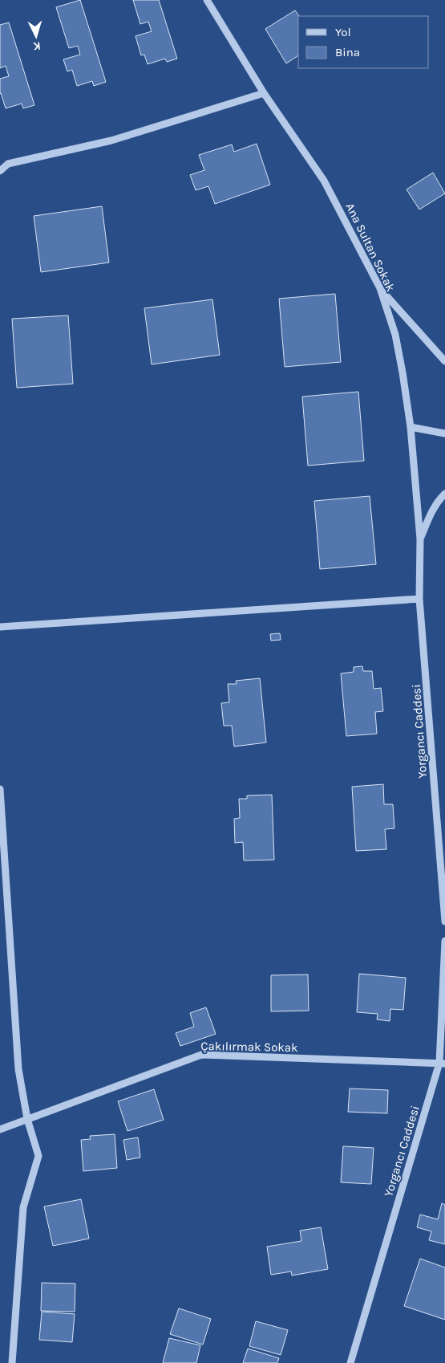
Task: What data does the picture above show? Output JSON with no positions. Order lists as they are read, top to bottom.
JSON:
{
  "streets": {
    "street": ["Ana Sultan Sokak", "Yorgancı Caddesi", "Çakılırmak Sokak"]
  },
  "crossings": [
    ["Ana Sultan Sokak", "Yorgancı Caddesi"],
    ["Yorgancı Caddesi", "Çakılırmak Sokak"]
  ],
  "legend": ["Yol", "Bina"],
  "north": "bottom"
}
